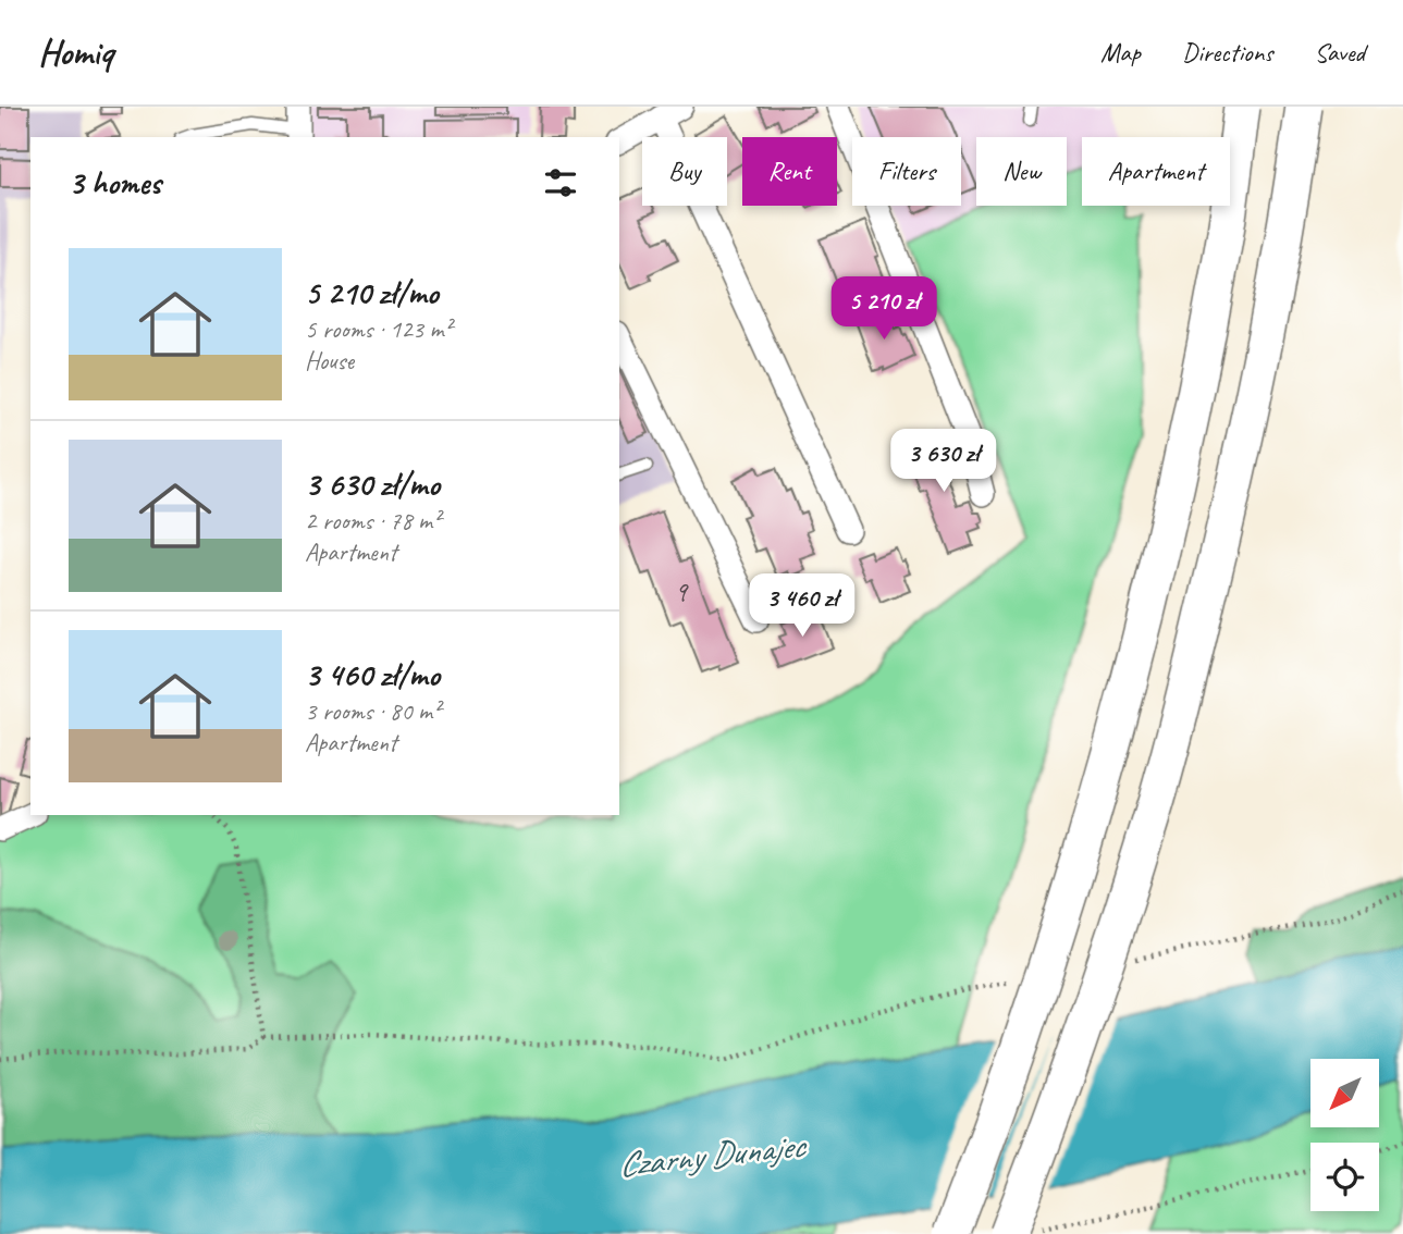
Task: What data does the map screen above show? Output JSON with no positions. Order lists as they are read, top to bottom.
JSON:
{
  "water": ["Czarny Dunajec"],
  "house_numbers": ["9"],
  "north": "bottom left",
  "page": {
    "header": "Homiq",
    "nav": ["Map", "Directions", "Saved"],
    "chip": [
      "Buy",
      "Rent",
      "Filters",
      "New",
      "Apartment"
    ],
    "heading": "3 homes",
    "list": [
      {
        "name": "5 210 zł/mo",
        "note": "5 rooms · 123 m² · House"
      },
      {
        "name": "3 630 zł/mo",
        "note": "2 rooms · 78 m² · Apartment"
      },
      {
        "name": "3 460 zł/mo",
        "note": "3 rooms · 80 m² · Apartment"
      }
    ],
    "price": ["5 210 zł", "3 630 zł", "3 460 zł"]
  }
}
